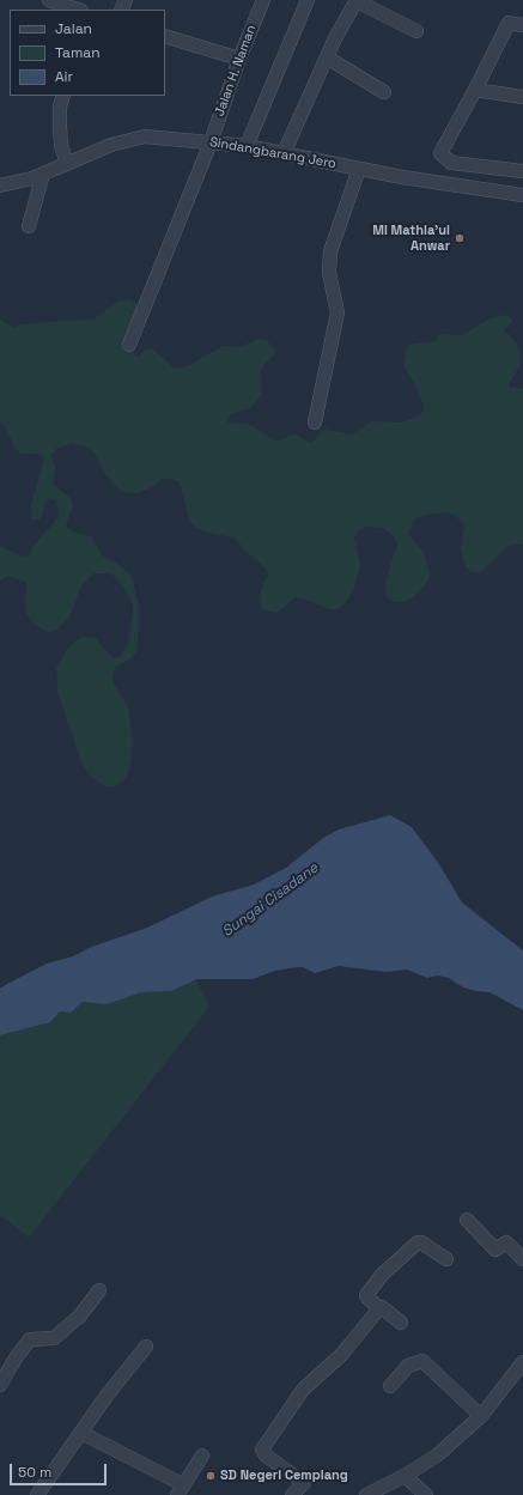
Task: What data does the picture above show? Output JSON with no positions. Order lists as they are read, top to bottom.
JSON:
{
  "streets": {
    "street": ["Jalan H. Naman", "Sindangbarang Jero"]
  },
  "crossings": [
    ["Jalan H. Naman", "Sindangbarang Jero"]
  ],
  "water": ["Sungai Cisadane"],
  "places": ["MI Mathla'ul Anwar", "SD Negeri Cemplang"],
  "legend": ["Jalan", "Taman", "Air"],
  "scale_bar": "50 m"
}
